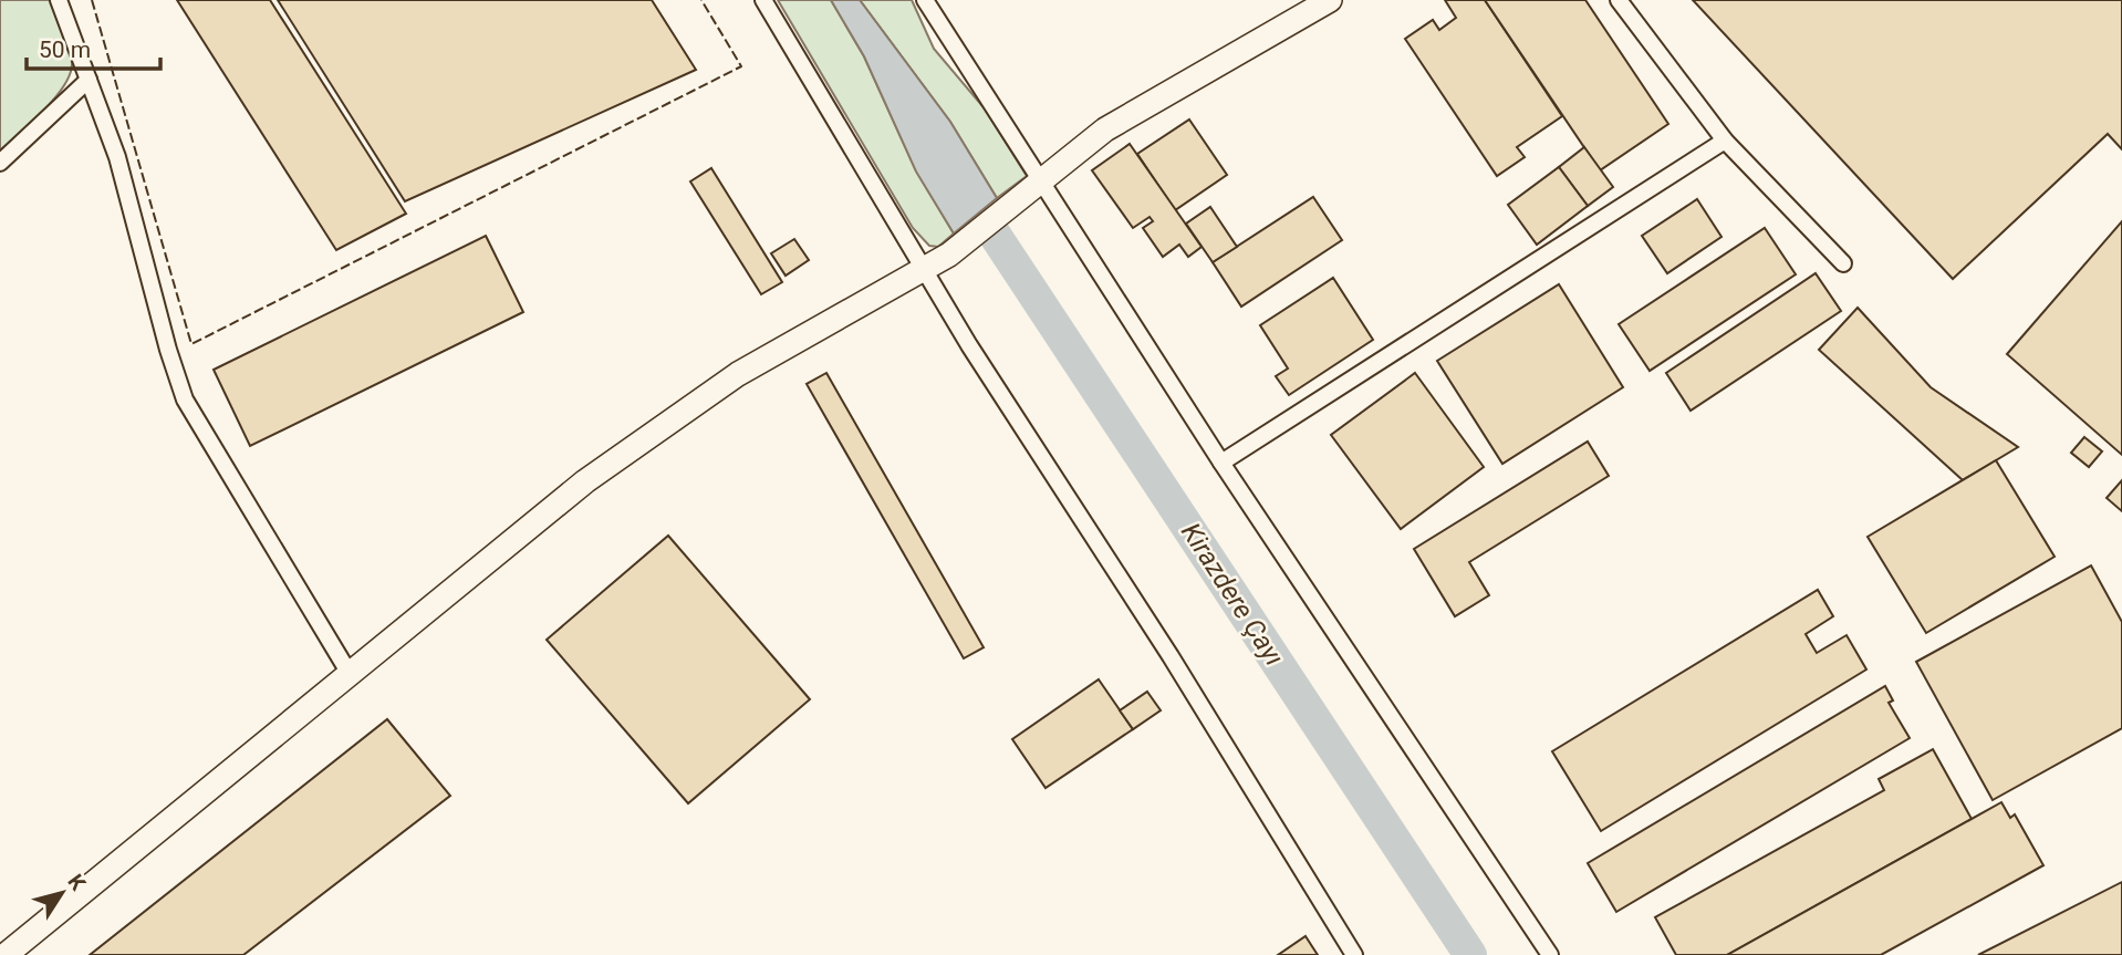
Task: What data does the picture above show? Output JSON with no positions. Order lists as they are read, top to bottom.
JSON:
{
  "water": ["Kirazdere Çayı"],
  "scale_bar": "50 m",
  "north": "top right"
}
